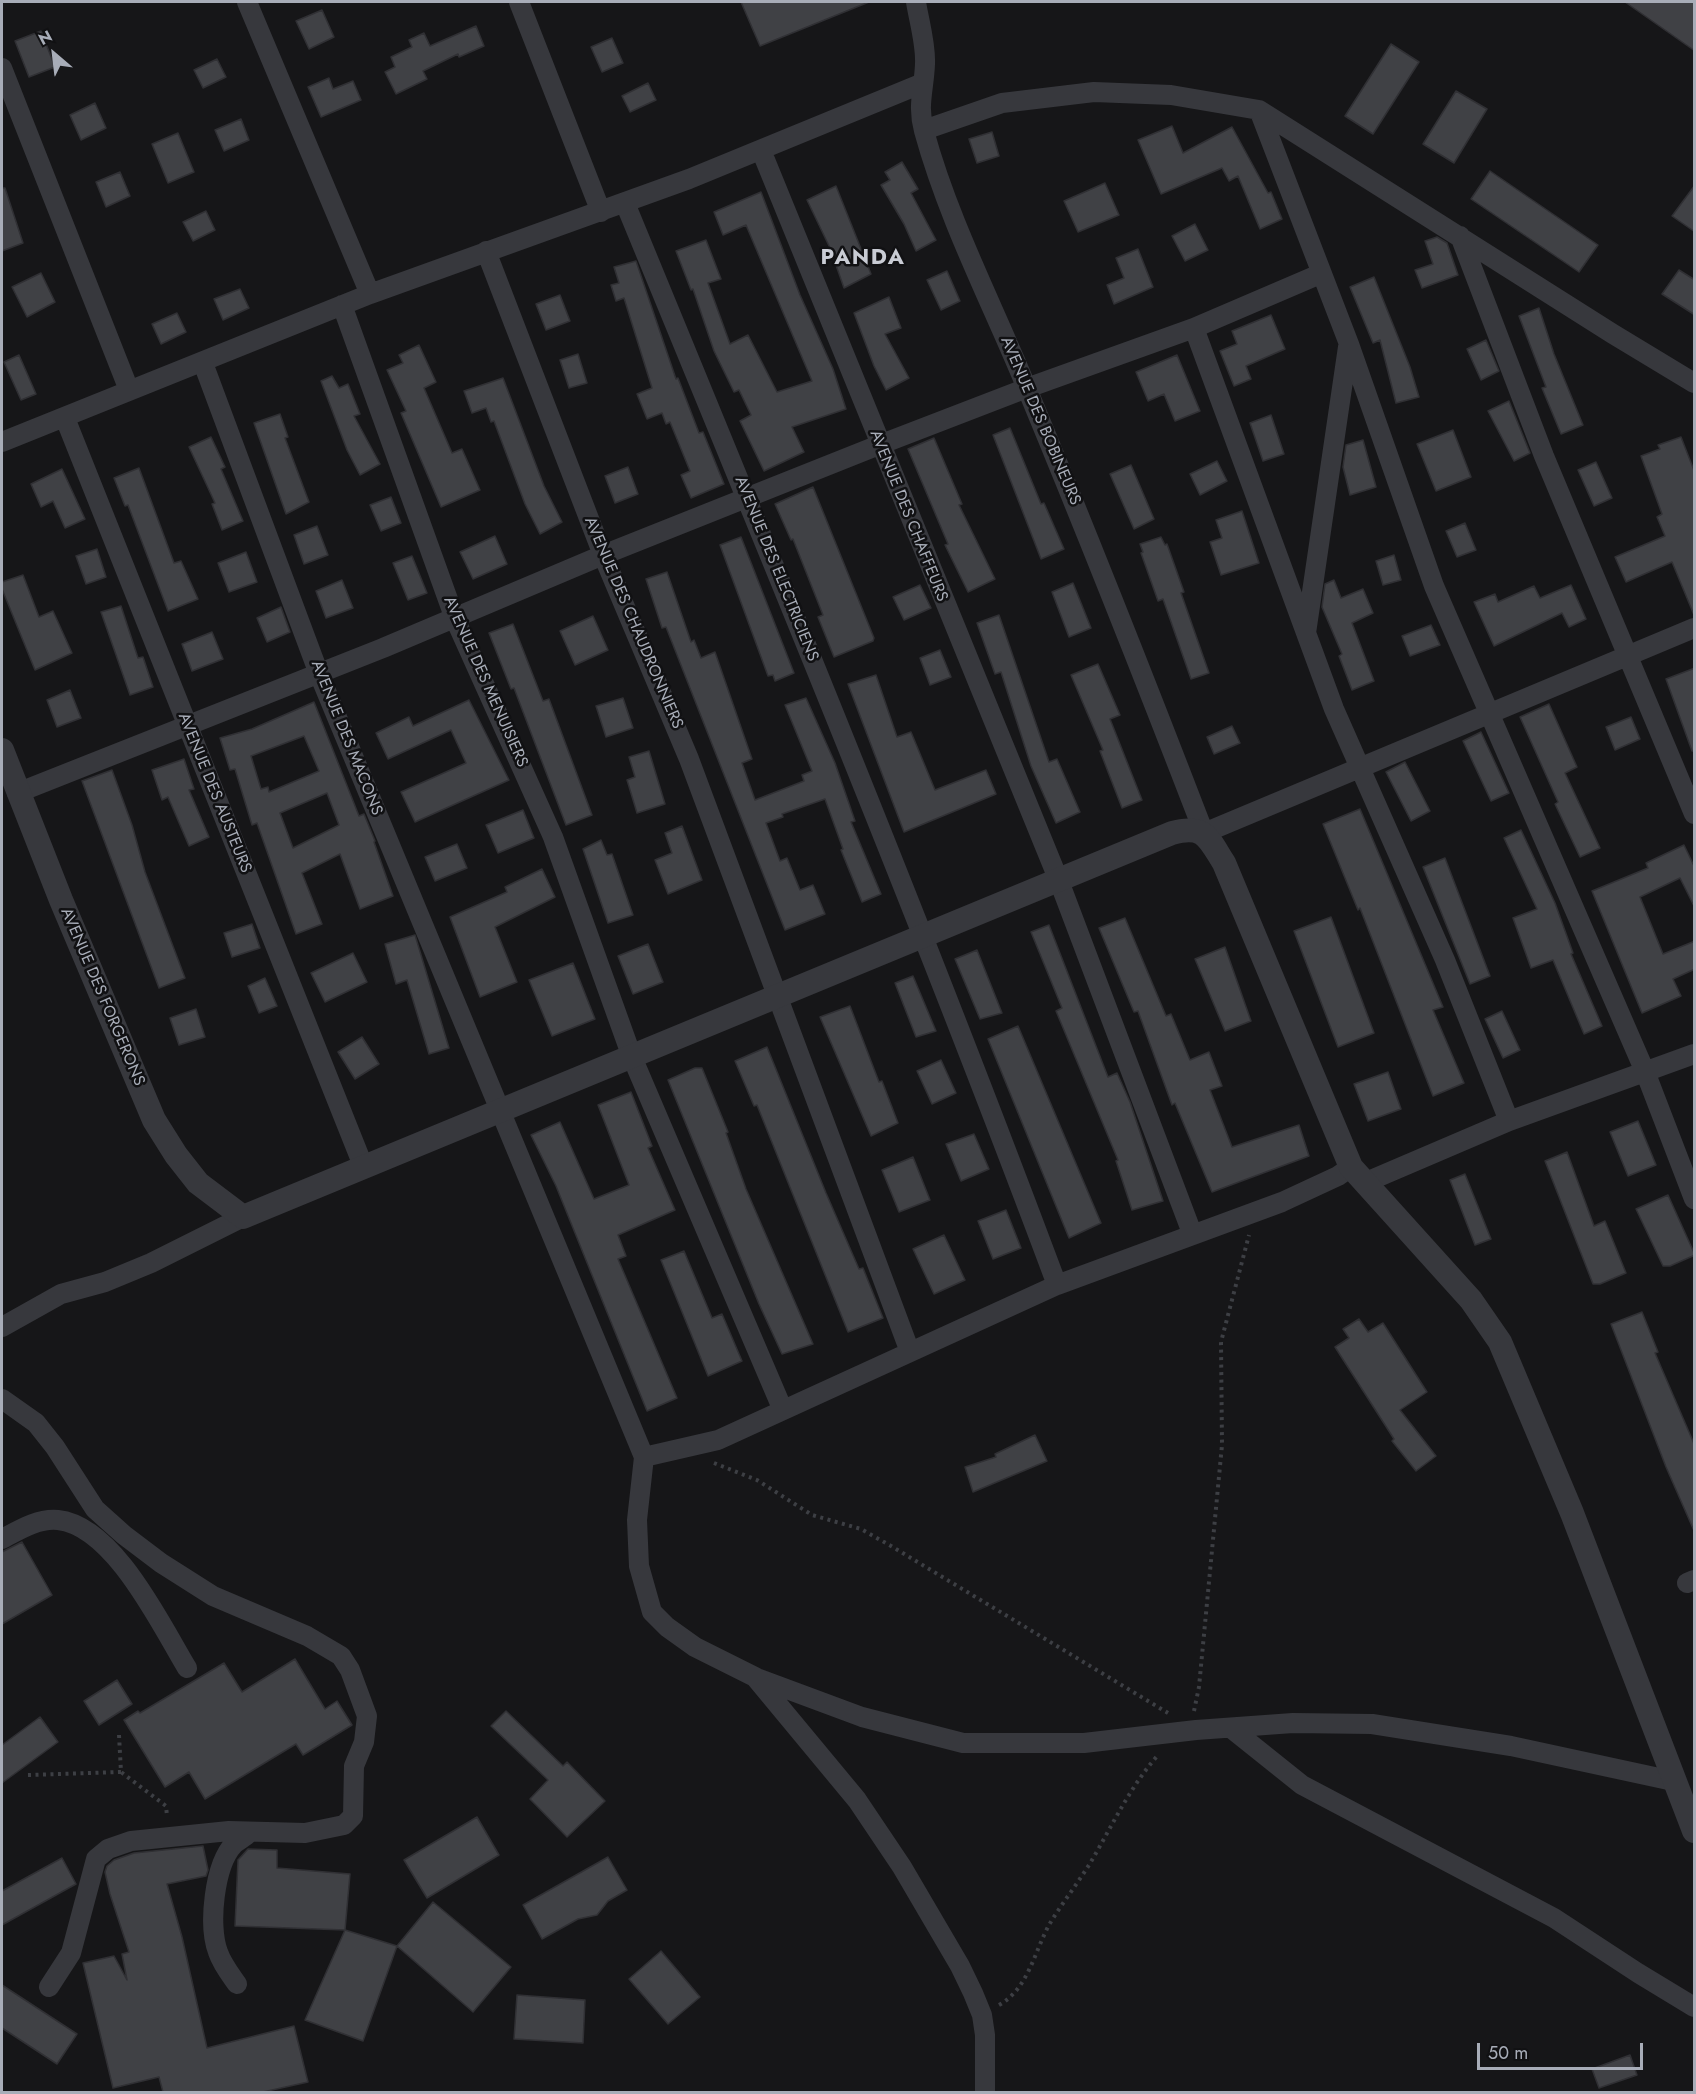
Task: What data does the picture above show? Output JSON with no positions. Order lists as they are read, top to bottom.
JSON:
{
  "streets": {
    "street": [
      "AVENUE DES BOBINEURS",
      "AVENUE DES CHAFFEURS",
      "AVENUE DES ELECTRICIENS",
      "AVENUE DES CHAUDRONNIERS",
      "AVENUE DES MENUISIERS",
      "AVENUE DES MACONS",
      "AVENUE DES AUSTEURS",
      "AVENUE DES FORGERONS"
    ]
  },
  "districts": ["PANDA"],
  "scale_bar": "50 m",
  "north": "top left"
}
